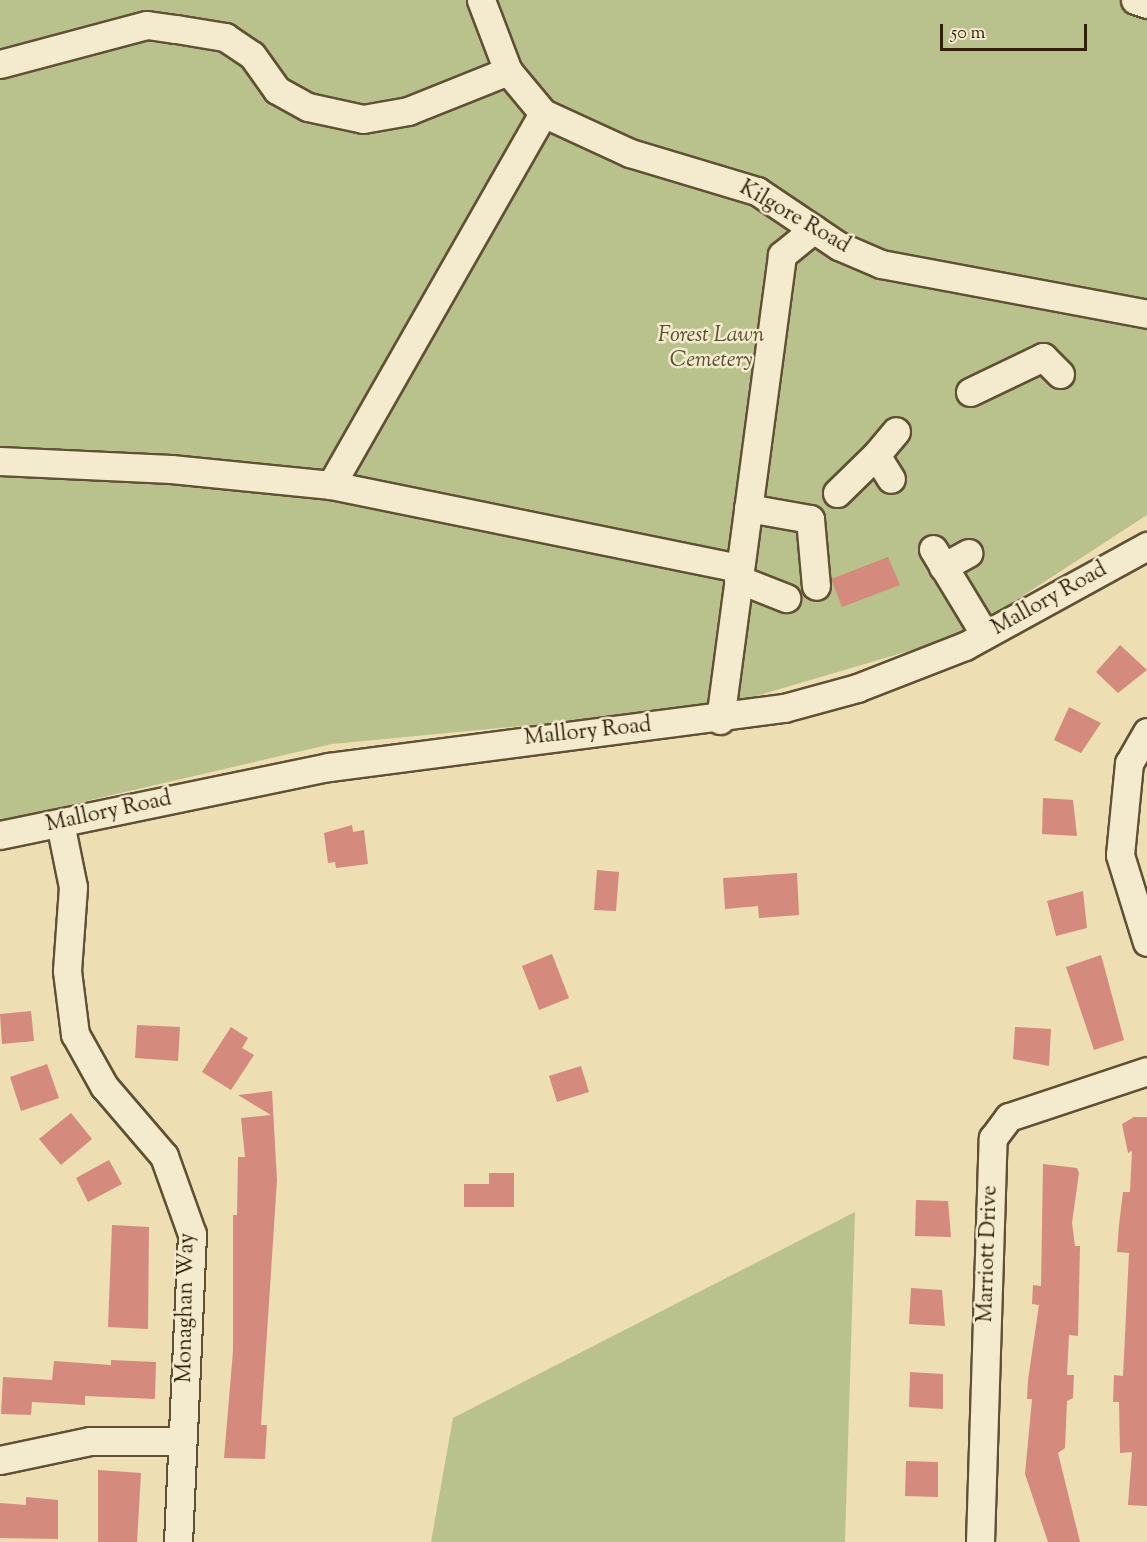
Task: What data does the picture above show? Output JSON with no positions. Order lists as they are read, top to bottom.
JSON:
{
  "streets": {
    "street": [
      "Kilgore Road",
      "Mallory Road",
      "Marriott Drive",
      "Monaghan Way"
    ]
  },
  "crossings": [
    ["Mallory Road", "Monaghan Way"]
  ],
  "parks": ["Forest Lawn Cemetery"],
  "scale_bar": "50 m"
}
